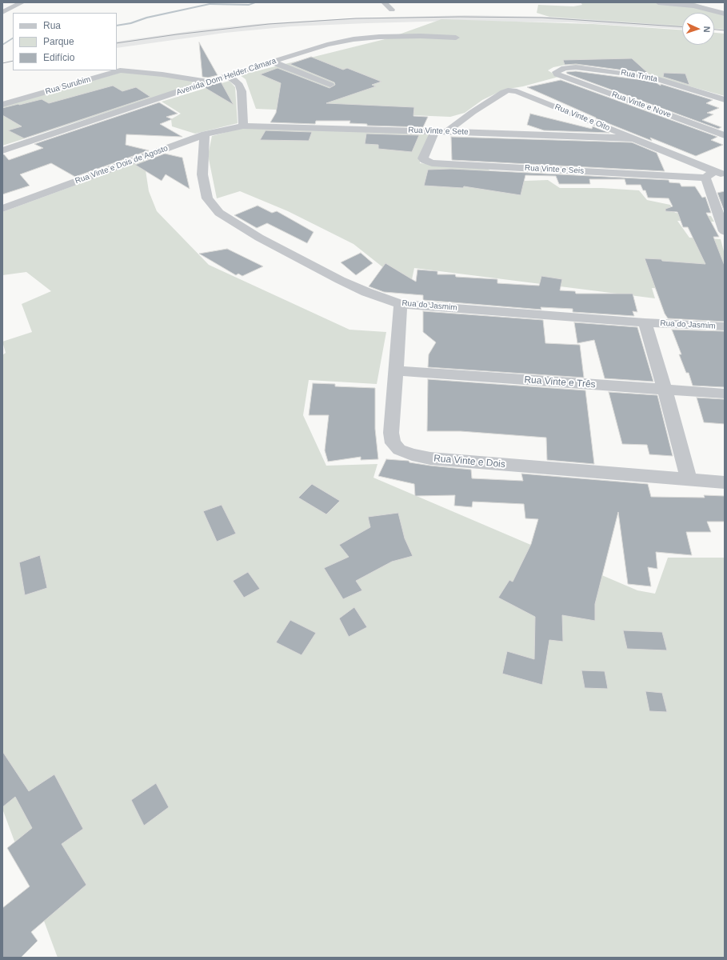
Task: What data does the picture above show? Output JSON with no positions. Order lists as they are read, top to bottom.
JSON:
{
  "streets": {
    "street": [
      "Rua Trinta",
      "Avenida Dom Helder Câmara",
      "Rua Surubim",
      "Rua Vinte e Nove",
      "Rua Vinte e Oito",
      "Rua Vinte e Sete",
      "Rua Vinte e Dois de Agosto",
      "Rua Vinte e Seis",
      "Rua do Jasmim",
      "Rua Vinte e Três",
      "Rua Vinte e Dois"
    ]
  },
  "crossings": [
    ["Rua Trinta", "Rua Vinte e Nove"],
    ["Avenida Dom Helder Câmara", "Rua Surubim"],
    ["Rua Vinte e Oito", "Rua Vinte e Sete"],
    ["Rua Vinte e Oito", "Rua Vinte e Seis"],
    ["Rua Vinte e Sete", "Rua Vinte e Dois de Agosto"],
    ["Rua Vinte e Sete", "Rua Vinte e Seis"],
    ["Rua Vinte e Dois de Agosto", "Rua do Jasmim"],
    ["Rua do Jasmim", "Rua Vinte e Dois"],
    ["Rua Vinte e Três", "Rua Vinte e Dois"]
  ],
  "legend": ["Rua", "Parque", "Edifício"],
  "north": "right"
}
